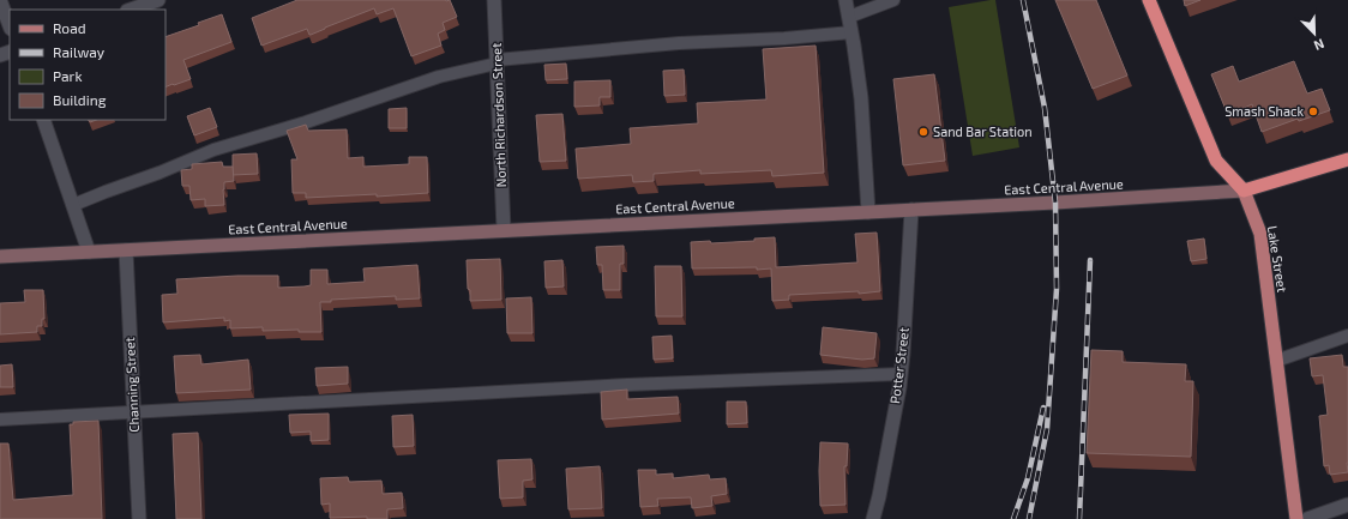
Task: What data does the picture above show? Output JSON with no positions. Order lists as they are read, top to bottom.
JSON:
{
  "streets": {
    "highway": ["East Central Avenue", "Lake Street"],
    "street": ["North Richardson Street", "Potter Street", "Channing Street"]
  },
  "crossings": [
    ["North Richardson Street", "East Central Avenue"],
    ["East Central Avenue", "Lake Street"],
    ["East Central Avenue", "Potter Street"],
    ["East Central Avenue", "Channing Street"]
  ],
  "places": ["Smash Shack", "Sand Bar Station"],
  "legend": [
    "Road",
    "Railway",
    "Park",
    "Building"
  ],
  "north": "bottom right"
}
